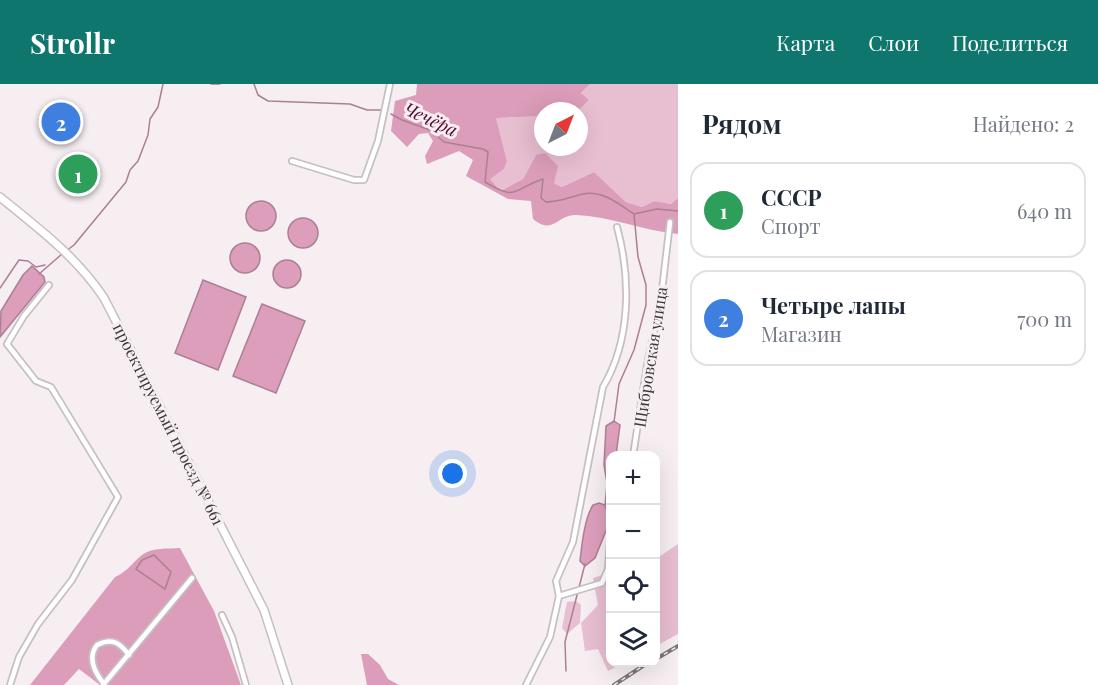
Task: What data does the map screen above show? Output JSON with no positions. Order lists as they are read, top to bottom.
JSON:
{
  "streets": {
    "main road": ["проектируемый проезд № 661"],
    "street": ["Щибровская улица"]
  },
  "water": ["Чечёра"],
  "north": "top right",
  "page": {
    "header": "Strollr",
    "nav": ["Карта", "Слои", "Поделиться"],
    "heading": ["Рядом", "Найдено: 2"],
    "pins": ["2", "1"],
    "list": [
      {
        "mark": "1",
        "name": "СССР",
        "note": "Спорт",
        "value": "640 m"
      },
      {
        "mark": "2",
        "name": "Четыре лапы",
        "note": "Магазин",
        "value": "700 m"
      }
    ],
    "map_buttons": ["+", "−"]
  }
}
